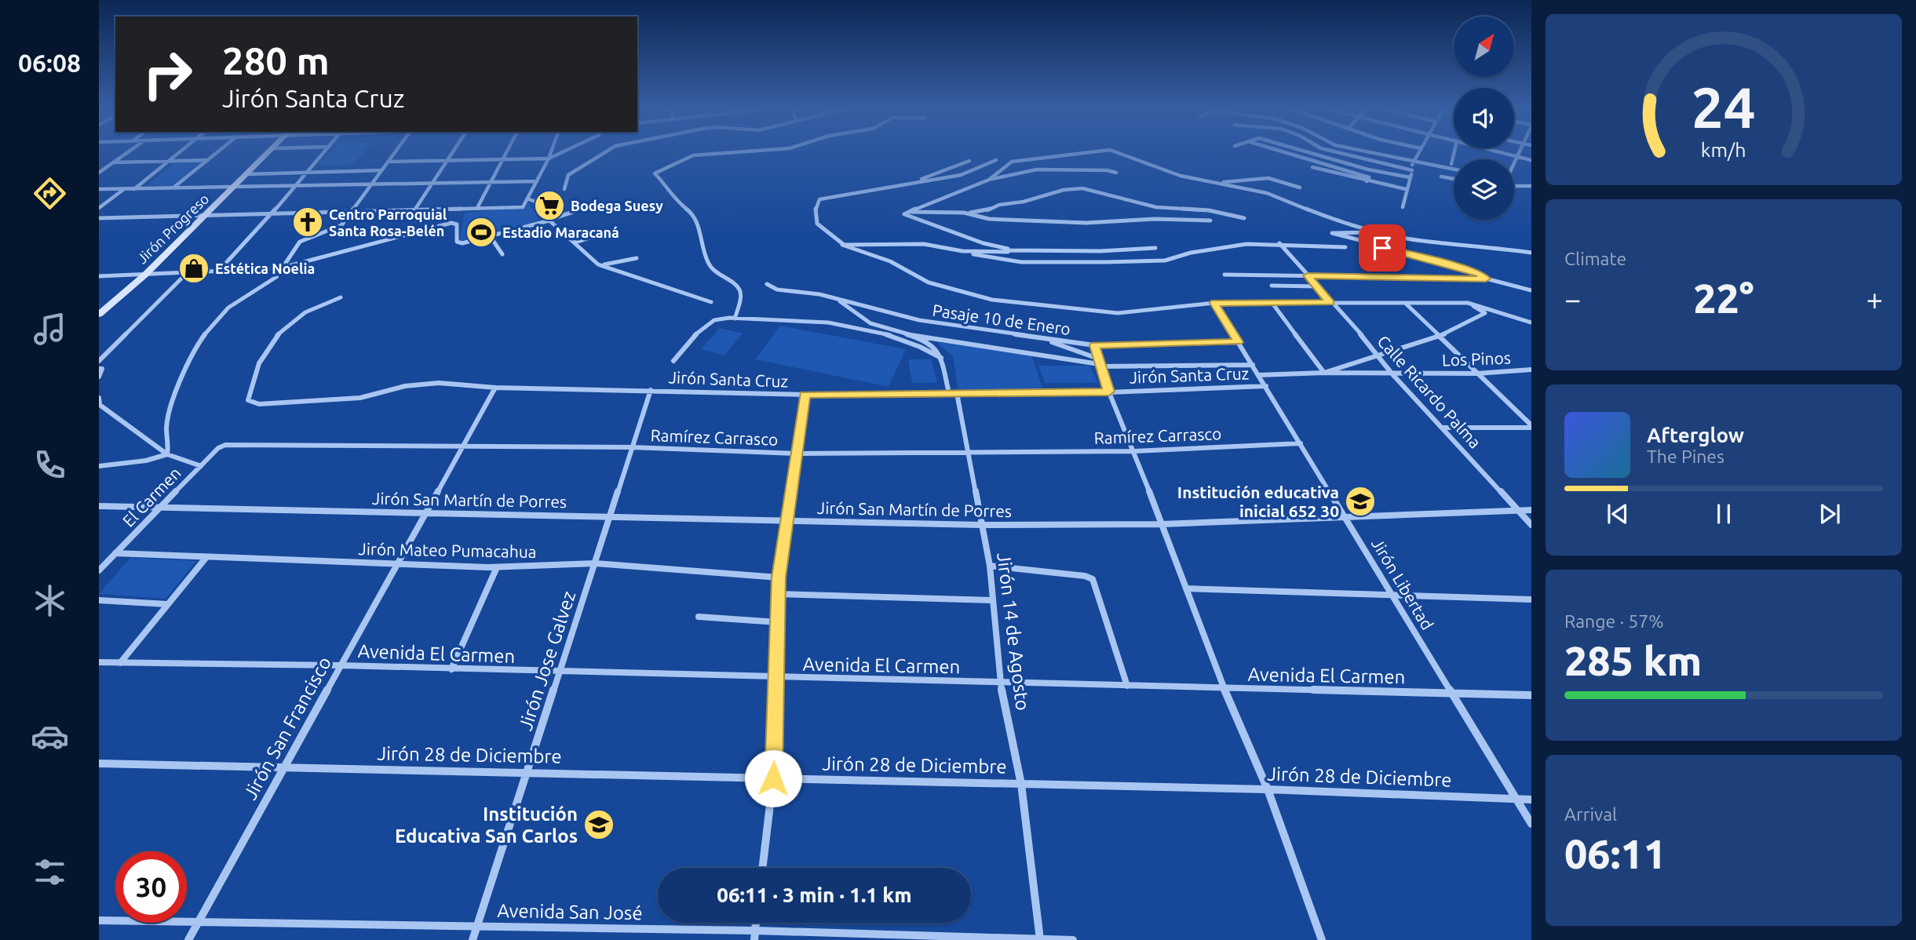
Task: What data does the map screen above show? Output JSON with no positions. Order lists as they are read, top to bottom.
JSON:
{
  "streets": {
    "street": [
      "Jirón Progreso",
      "Pasaje 10 de Enero",
      "Los Pinos",
      "Jirón Santa Cruz",
      "Calle Ricardo Palma",
      "Ramírez Carrasco",
      "El Carmen",
      "Jirón San Martín de Porres",
      "Jirón Mateo Pumacahua",
      "Jirón Libertad",
      "Jirón 14 de Agosto",
      "Avenida El Carmen",
      "Jirón Jose Galvez",
      "Jirón San Francisco",
      "Jirón 28 de Diciembre",
      "Avenida San José"
    ]
  },
  "crossings": [
    ["Pasaje 10 de Enero", "Jirón Libertad"],
    ["Los Pinos", "Calle Ricardo Palma"],
    ["Jirón Santa Cruz", "Jirón Libertad"],
    ["Jirón Santa Cruz", "Jirón 14 de Agosto"],
    ["Jirón Santa Cruz", "Jirón Jose Galvez"],
    ["Jirón Santa Cruz", "Jirón San Francisco"],
    ["Calle Ricardo Palma", "Jirón San Martín de Porres"],
    ["Ramírez Carrasco", "El Carmen"],
    ["Ramírez Carrasco", "Jirón Libertad"],
    ["Ramírez Carrasco", "Jirón 14 de Agosto"],
    ["Ramírez Carrasco", "Jirón Jose Galvez"],
    ["Ramírez Carrasco", "Jirón San Francisco"],
    ["El Carmen", "Jirón San Martín de Porres"],
    ["El Carmen", "Jirón Mateo Pumacahua"],
    ["Jirón San Martín de Porres", "Jirón Libertad"],
    ["Jirón San Martín de Porres", "Jirón 14 de Agosto"],
    ["Jirón San Martín de Porres", "Jirón Jose Galvez"],
    ["Jirón San Martín de Porres", "Jirón San Francisco"],
    ["Jirón Mateo Pumacahua", "Jirón Jose Galvez"],
    ["Jirón Mateo Pumacahua", "Jirón San Francisco"],
    ["Jirón Libertad", "Avenida El Carmen"],
    ["Jirón Libertad", "Jirón 28 de Diciembre"],
    ["Jirón 14 de Agosto", "Avenida El Carmen"],
    ["Jirón 14 de Agosto", "Jirón 28 de Diciembre"],
    ["Jirón 14 de Agosto", "Avenida San José"],
    ["Avenida El Carmen", "Jirón Jose Galvez"],
    ["Avenida El Carmen", "Jirón San Francisco"],
    ["Jirón Jose Galvez", "Jirón 28 de Diciembre"],
    ["Jirón Jose Galvez", "Avenida San José"],
    ["Jirón San Francisco", "Jirón 28 de Diciembre"],
    ["Jirón San Francisco", "Avenida San José"]
  ],
  "places": {
    "supermarket": ["Bodega Suesy"],
    "church": ["Centro Parroquial Santa Rosa-Belén"],
    "sports": ["Estadio Maracaná"],
    "shop": ["Estética Noelia"],
    "school or university": ["Institución educativa inicial 652 30", "Institución Educativa San Carlos"]
  },
  "north": "top right",
  "page": {
    "tabs": "06:08",
    "turn": ["280 m", "Jirón Santa Cruz"],
    "tile": [
      "Climate",
      ["Range · 57%", "285 km"],
      ["Arrival", "06:11"]
    ],
    "heat": ["−", "22°", "+"],
    "song": ["Afterglow", "The Pines"],
    "limit": "30",
    "trip": "06:11 · 3 min · 1.1 km",
    "gauge": ["24", "km/h"]
  }
}
